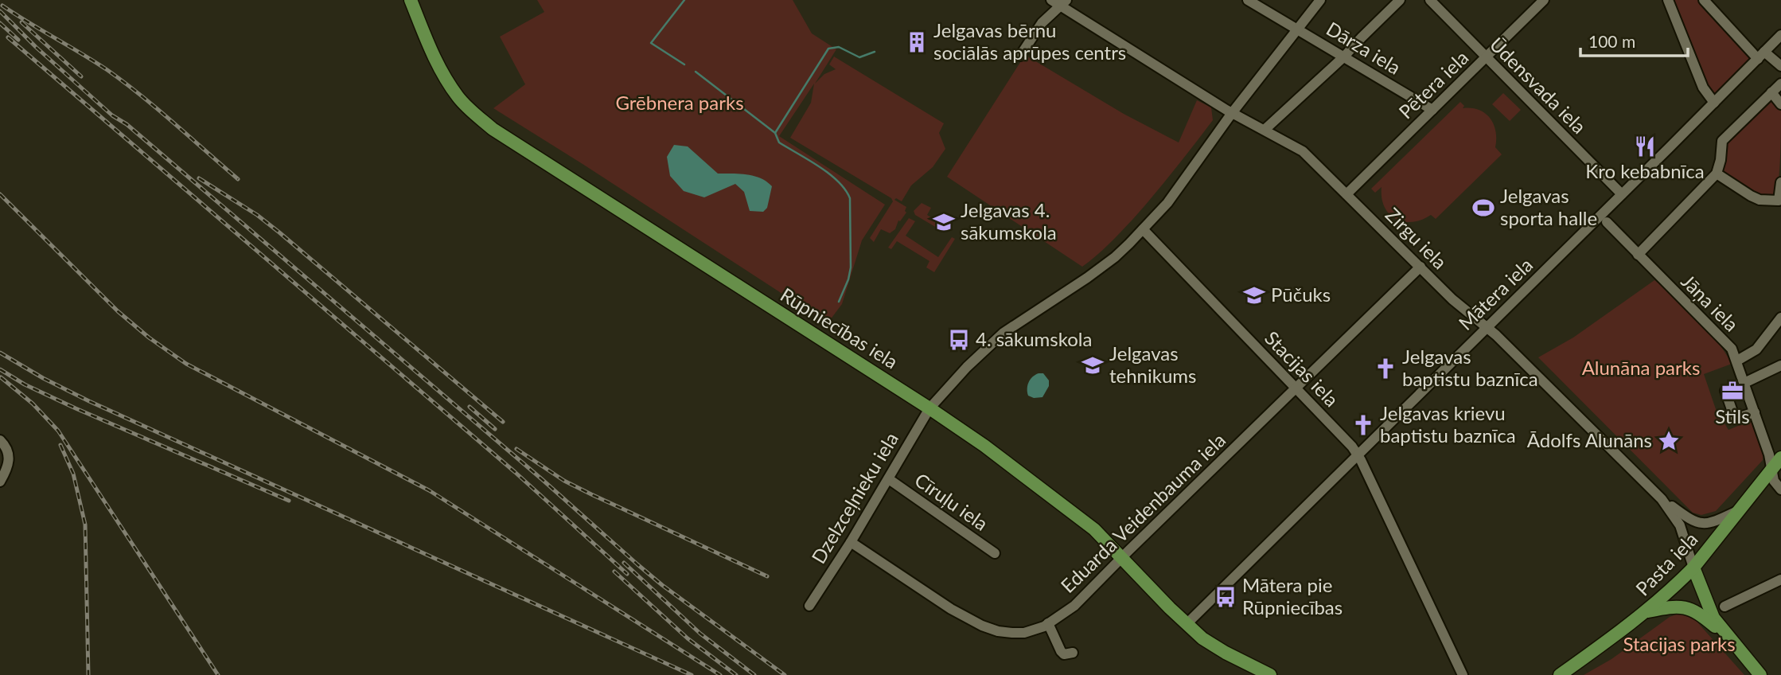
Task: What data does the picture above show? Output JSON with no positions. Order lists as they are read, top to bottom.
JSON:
{
  "streets": {
    "main road": ["Rūpniecības iela", "Pasta iela"],
    "street": [
      "Dārza iela",
      "Pētera iela",
      "Ūdensvada iela",
      "Zirgu iela",
      "Mātera iela",
      "Jāņa iela",
      "Stacijas iela",
      "Dzelzceļnieku iela",
      "Cīruļu iela",
      "Eduarda Veidenbauma iela"
    ]
  },
  "crossings": [
    ["Dārza iela", "Pētera iela"],
    ["Dārza iela", "Dzelzceļnieku iela"],
    ["Pētera iela", "Ūdensvada iela"],
    ["Pētera iela", "Zirgu iela"],
    ["Ūdensvada iela", "Mātera iela"],
    ["Zirgu iela", "Mātera iela"],
    ["Zirgu iela", "Dzelzceļnieku iela"],
    ["Zirgu iela", "Eduarda Veidenbauma iela"],
    ["Zirgu iela", "Pasta iela"],
    ["Mātera iela", "Rūpniecības iela"],
    ["Mātera iela", "Stacijas iela"],
    ["Jāņa iela", "Pasta iela"],
    ["Rūpniecības iela", "Dzelzceļnieku iela"],
    ["Rūpniecības iela", "Eduarda Veidenbauma iela"],
    ["Stacijas iela", "Dzelzceļnieku iela"],
    ["Stacijas iela", "Eduarda Veidenbauma iela"],
    ["Dzelzceļnieku iela", "Cīruļu iela"],
    ["Dzelzceļnieku iela", "Eduarda Veidenbauma iela"]
  ],
  "parks": ["Grēbnera parks", "Alunāna parks", "Stacijas parks"],
  "places": {
    "building": ["Jelgavas bērnu sociālās aprūpes centrs"],
    "restaurant": ["Kro kebabnīca"],
    "sports": ["Jelgavas sporta halle"],
    "school or university": ["Jelgavas 4. sākumskola", "Pūčuks", "Jelgavas tehnikums"],
    "bus stop": ["4. sākumskola", "Mātera pie Rūpniecības"],
    "church": ["Jelgavas baptistu baznīca", "Jelgavas krievu baptistu baznīca"],
    "office": ["Stils"],
    "place": ["Ādolfs Alunāns"]
  },
  "scale_bar": "100 m"
}
